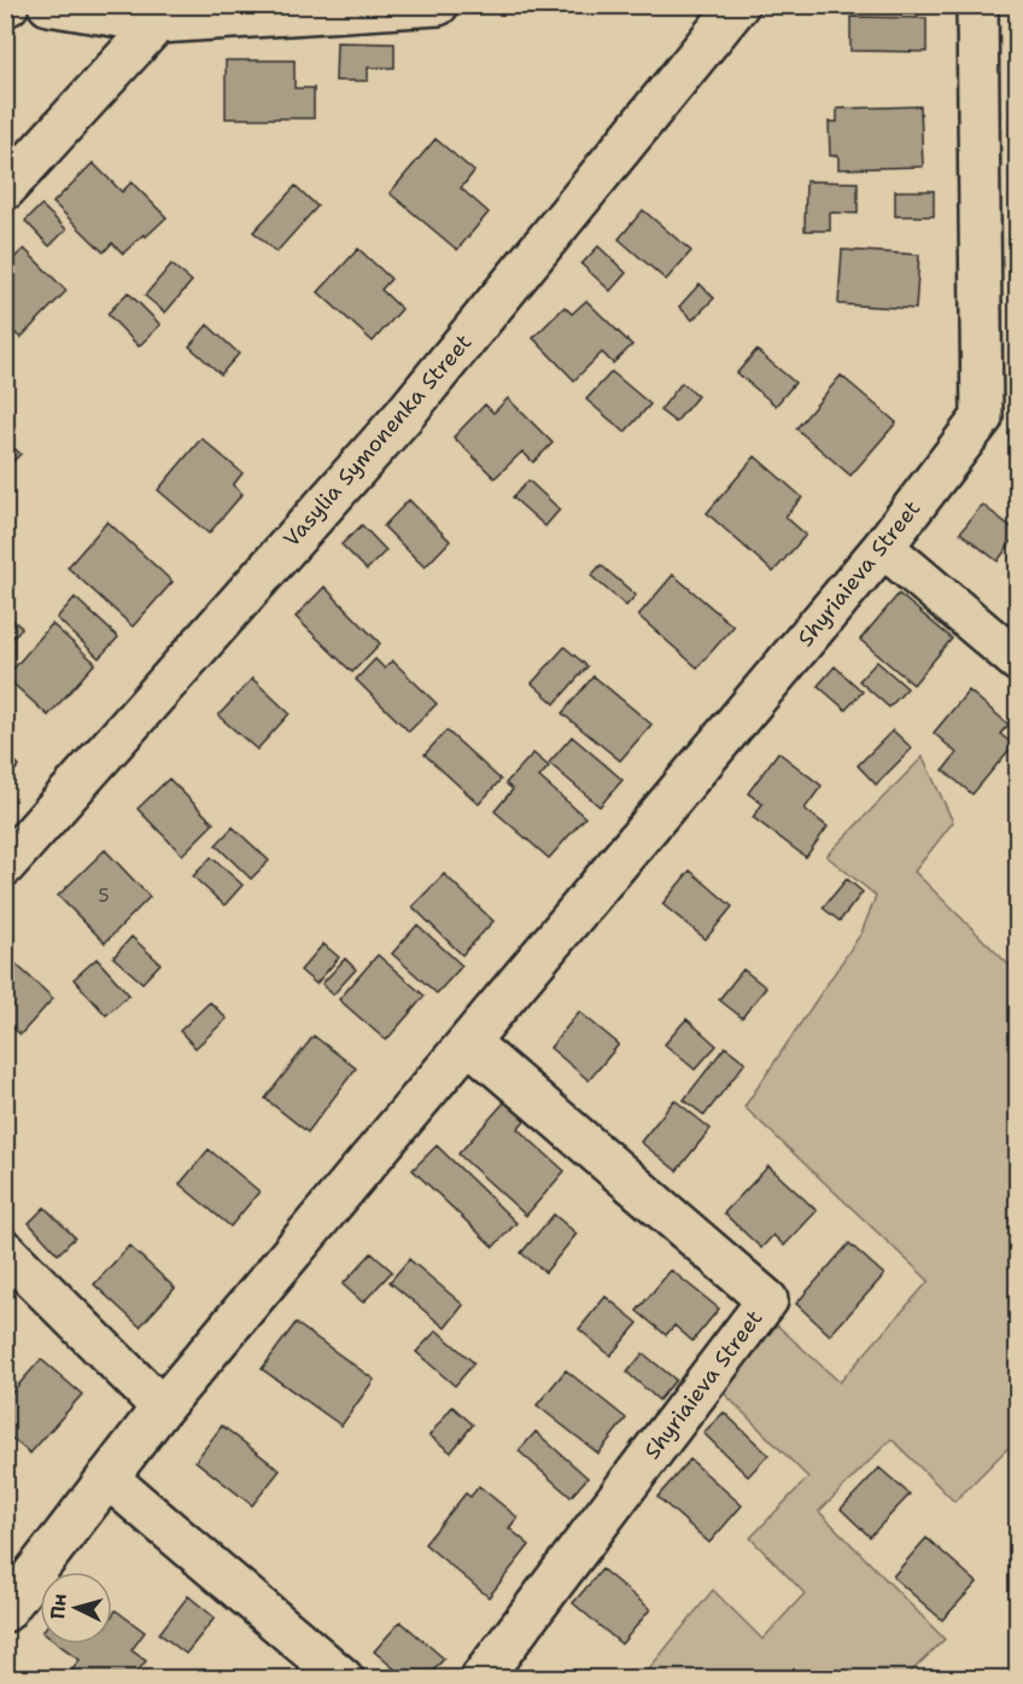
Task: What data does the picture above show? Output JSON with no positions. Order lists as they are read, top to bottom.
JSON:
{
  "streets": {
    "street": ["Vasylia Symonenka Street", "Shyriaieva Street"]
  },
  "house_numbers": ["5"],
  "north": "left"
}
